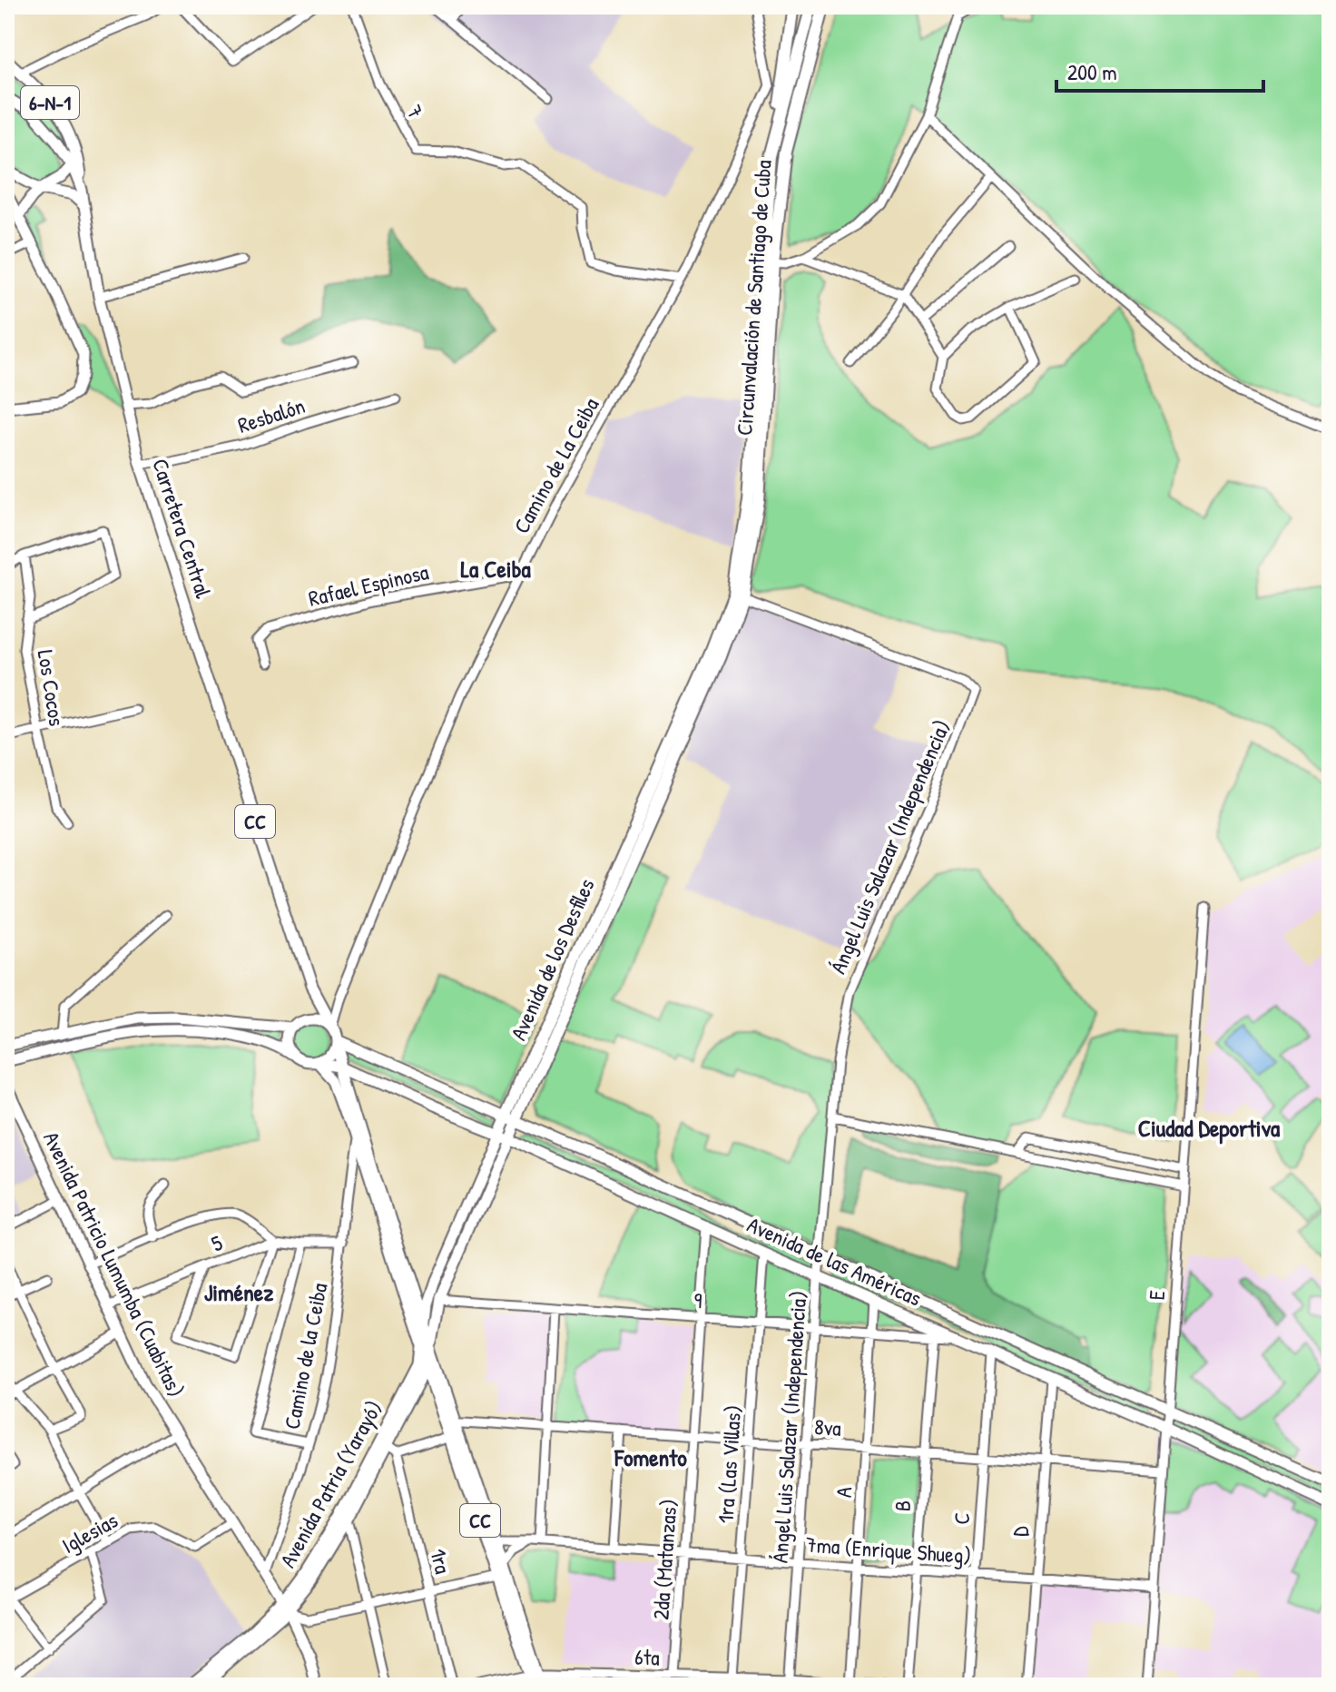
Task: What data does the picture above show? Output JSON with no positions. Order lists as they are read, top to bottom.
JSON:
{
  "streets": {
    "highway": ["Circunvalación de Santiago de Cuba", "Avenida de los Desfiles"],
    "main road": [
      "6-N-1",
      "Carretera Central",
      "CC",
      "Avenida de las Américas",
      "Avenida Patricio Lumumba (Cuabitas)",
      "Avenida Patria (Yarayó)"
    ],
    "street": [
      "7",
      "Resbalón",
      "Camino de La Ceiba",
      "Rafael Espinosa",
      "Los Cocos",
      "Ángel Luis Salazar (Independencia)",
      "5",
      "E",
      "9",
      "Camino de la Ceiba",
      "8va",
      "1ra (Las Villas)",
      "A",
      "B",
      "C",
      "D",
      "Iglesias",
      "7ma (Enrique Shueg)",
      "2da (Matanzas)",
      "1ra",
      "6ta"
    ]
  },
  "crossings": [
    ["6-N-1", "Carretera Central"],
    ["7", "Camino de La Ceiba"],
    ["Circunvalación de Santiago de Cuba", "Ángel Luis Salazar (Independencia)"],
    ["Circunvalación de Santiago de Cuba", "Avenida de los Desfiles"],
    ["Resbalón", "Carretera Central"],
    ["Camino de La Ceiba", "Carretera Central"],
    ["Camino de La Ceiba", "Rafael Espinosa"],
    ["Camino de La Ceiba", "CC"],
    ["Camino de La Ceiba", "Avenida de las Américas"],
    ["Carretera Central", "CC"],
    ["Carretera Central", "Avenida de las Américas"],
    ["CC", "Avenida de los Desfiles"],
    ["CC", "Avenida de las Américas"],
    ["CC", "Camino de la Ceiba"],
    ["CC", "8va"],
    ["CC", "Avenida Patria (Yarayó)"],
    ["CC", "7ma (Enrique Shueg)"],
    ["CC", "6ta"],
    ["Ángel Luis Salazar (Independencia)", "Avenida de los Desfiles"],
    ["Ángel Luis Salazar (Independencia)", "Avenida de las Américas"],
    ["Ángel Luis Salazar (Independencia)", "9"],
    ["Ángel Luis Salazar (Independencia)", "8va"],
    ["Ángel Luis Salazar (Independencia)", "7ma (Enrique Shueg)"],
    ["Ángel Luis Salazar (Independencia)", "6ta"],
    ["Avenida de los Desfiles", "Avenida de las Américas"],
    ["Avenida de los Desfiles", "9"],
    ["Avenida de los Desfiles", "Avenida Patria (Yarayó)"],
    ["5", "Avenida Patricio Lumumba (Cuabitas)"],
    ["5", "Camino de la Ceiba"],
    ["Avenida de las Américas", "E"],
    ["Avenida de las Américas", "9"],
    ["Avenida de las Américas", "1ra (Las Villas)"],
    ["Avenida de las Américas", "A"],
    ["Avenida de las Américas", "B"],
    ["Avenida de las Américas", "C"],
    ["Avenida de las Américas", "D"],
    ["Avenida de las Américas", "2da (Matanzas)"],
    ["Avenida Patricio Lumumba (Cuabitas)", "Camino de la Ceiba"],
    ["Avenida Patricio Lumumba (Cuabitas)", "Avenida Patria (Yarayó)"],
    ["Avenida Patricio Lumumba (Cuabitas)", "Iglesias"],
    ["E", "8va"],
    ["E", "7ma (Enrique Shueg)"],
    ["9", "1ra (Las Villas)"],
    ["9", "A"],
    ["9", "B"],
    ["9", "2da (Matanzas)"],
    ["8va", "1ra (Las Villas)"],
    ["8va", "A"],
    ["8va", "B"],
    ["8va", "C"],
    ["8va", "D"],
    ["8va", "2da (Matanzas)"],
    ["1ra (Las Villas)", "7ma (Enrique Shueg)"],
    ["1ra (Las Villas)", "6ta"],
    ["Avenida Patria (Yarayó)", "1ra"],
    ["A", "7ma (Enrique Shueg)"],
    ["A", "6ta"],
    ["B", "7ma (Enrique Shueg)"],
    ["C", "7ma (Enrique Shueg)"],
    ["D", "7ma (Enrique Shueg)"],
    ["7ma (Enrique Shueg)", "2da (Matanzas)"],
    ["2da (Matanzas)", "6ta"]
  ],
  "districts": [
    "La Ceiba",
    "Ciudad Deportiva",
    "Jiménez",
    "Fomento"
  ],
  "scale_bar": "200 m"
}
